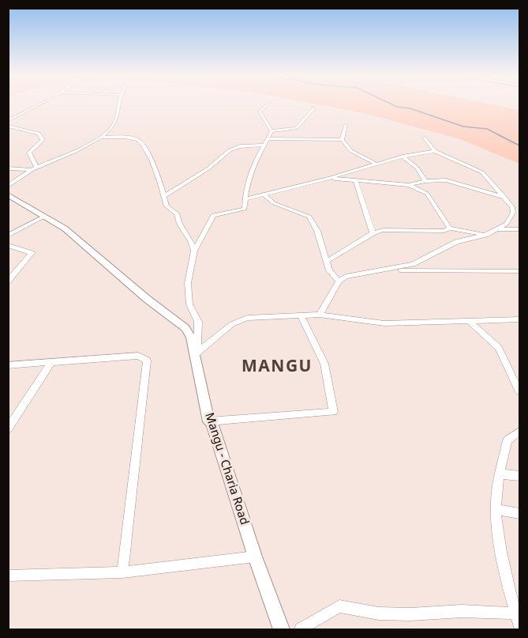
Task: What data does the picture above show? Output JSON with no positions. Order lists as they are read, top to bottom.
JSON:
{
  "streets": {
    "street": ["Mangu - Charia Road"]
  },
  "districts": ["MANGU"]
}
